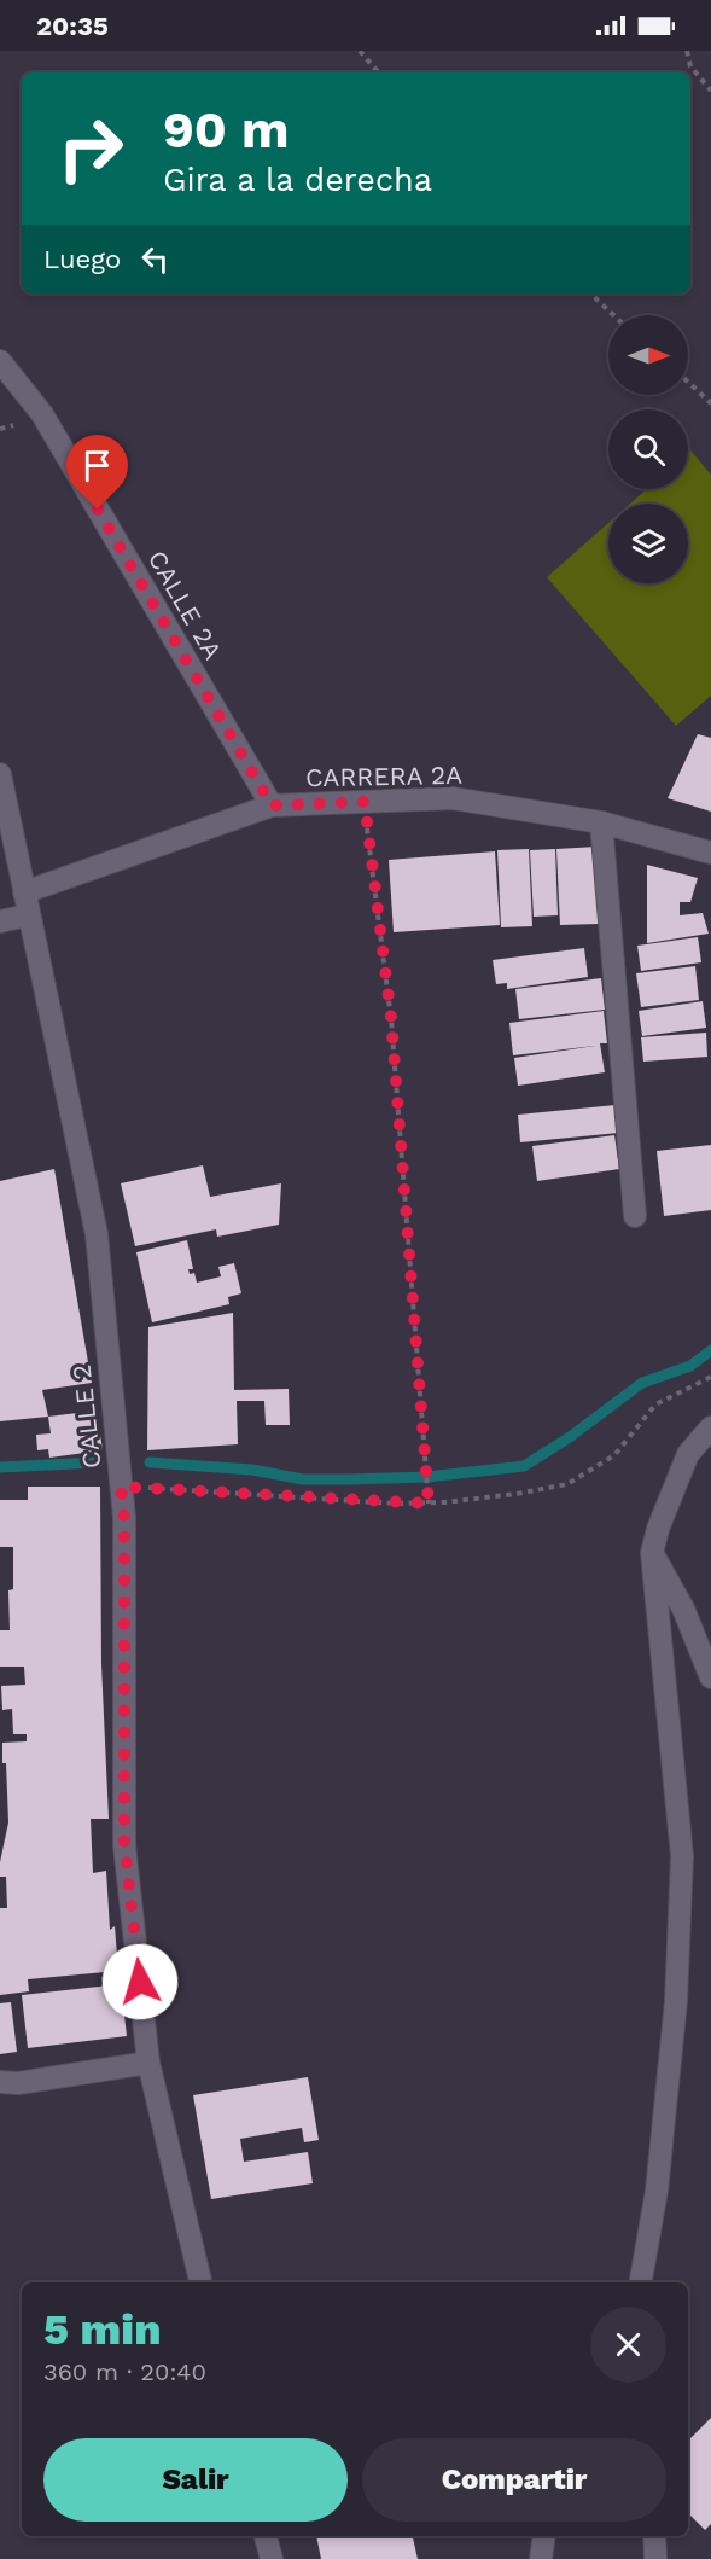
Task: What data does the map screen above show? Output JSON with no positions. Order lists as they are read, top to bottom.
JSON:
{
  "streets": {
    "street": ["CALLE 2A", "CARRERA 2A", "CALLE 2"]
  },
  "crossings": [
    ["CALLE 2A", "CARRERA 2A"],
    ["CARRERA 2A", "CALLE 2"]
  ],
  "north": "right",
  "page": {
    "status": "20:35",
    "turn": ["90 m", "Gira a la derecha"],
    "then": "Luego",
    "heading": ["5 min", "360 m · 20:40"],
    "buttons": ["Salir", "Compartir"]
  }
}
